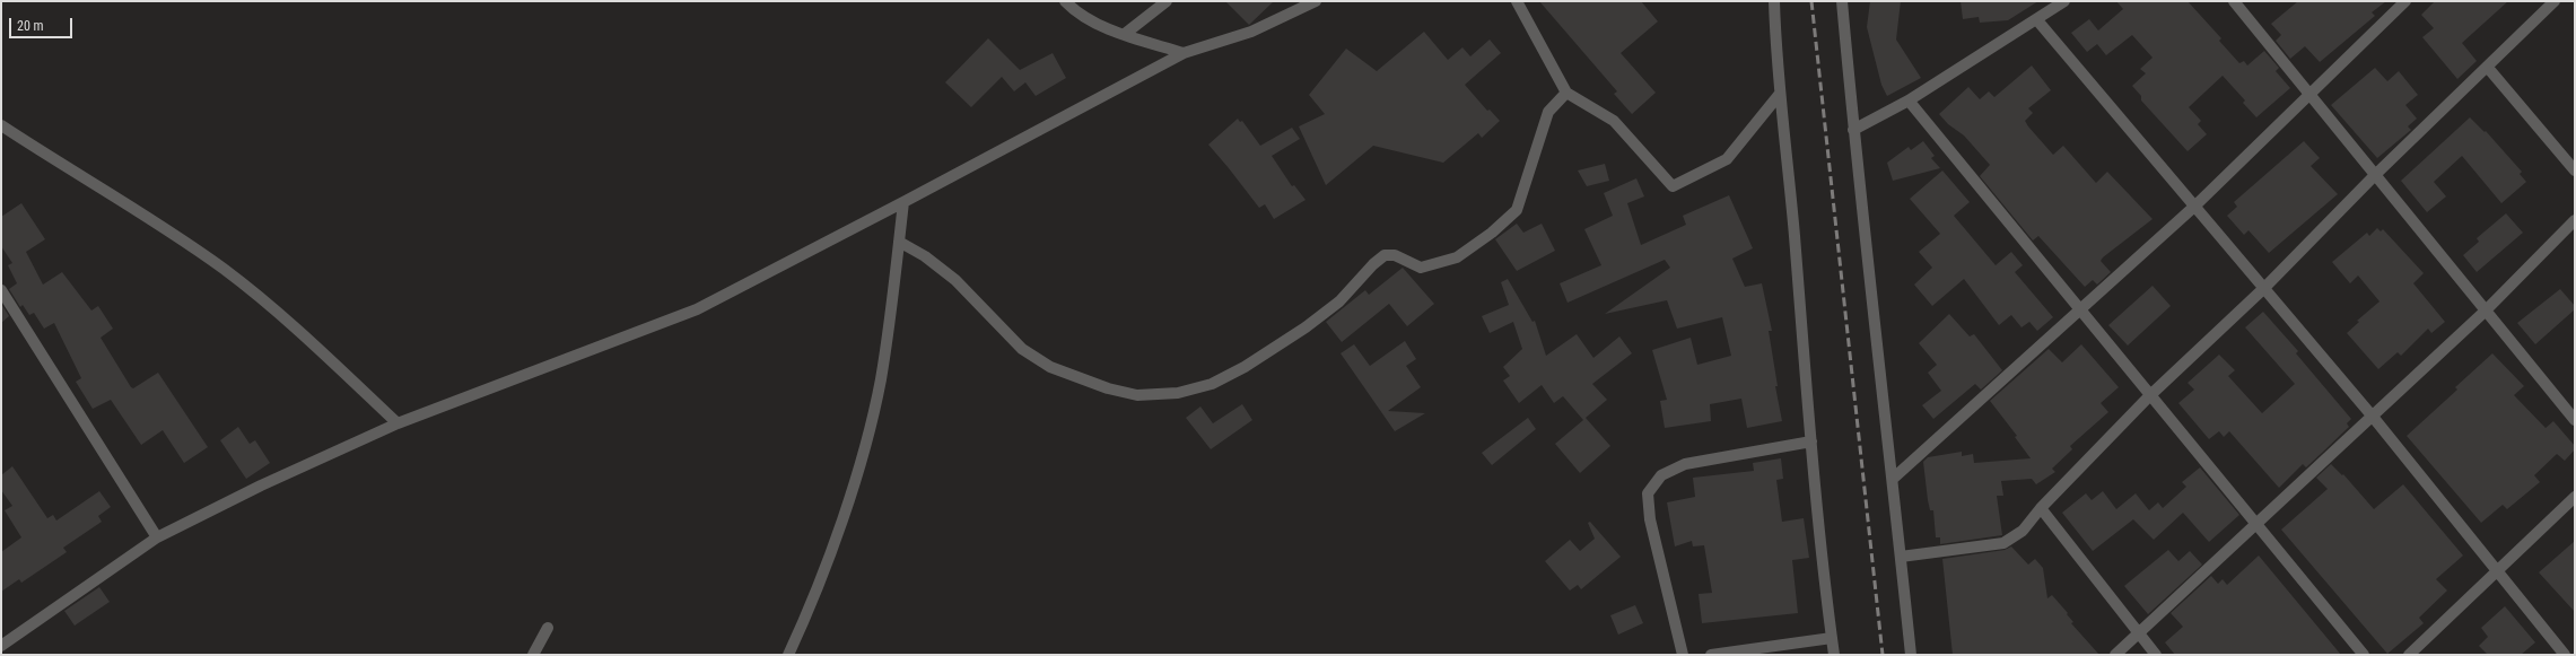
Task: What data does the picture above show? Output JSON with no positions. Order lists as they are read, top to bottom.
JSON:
{
  "scale_bar": "20 m"
}
